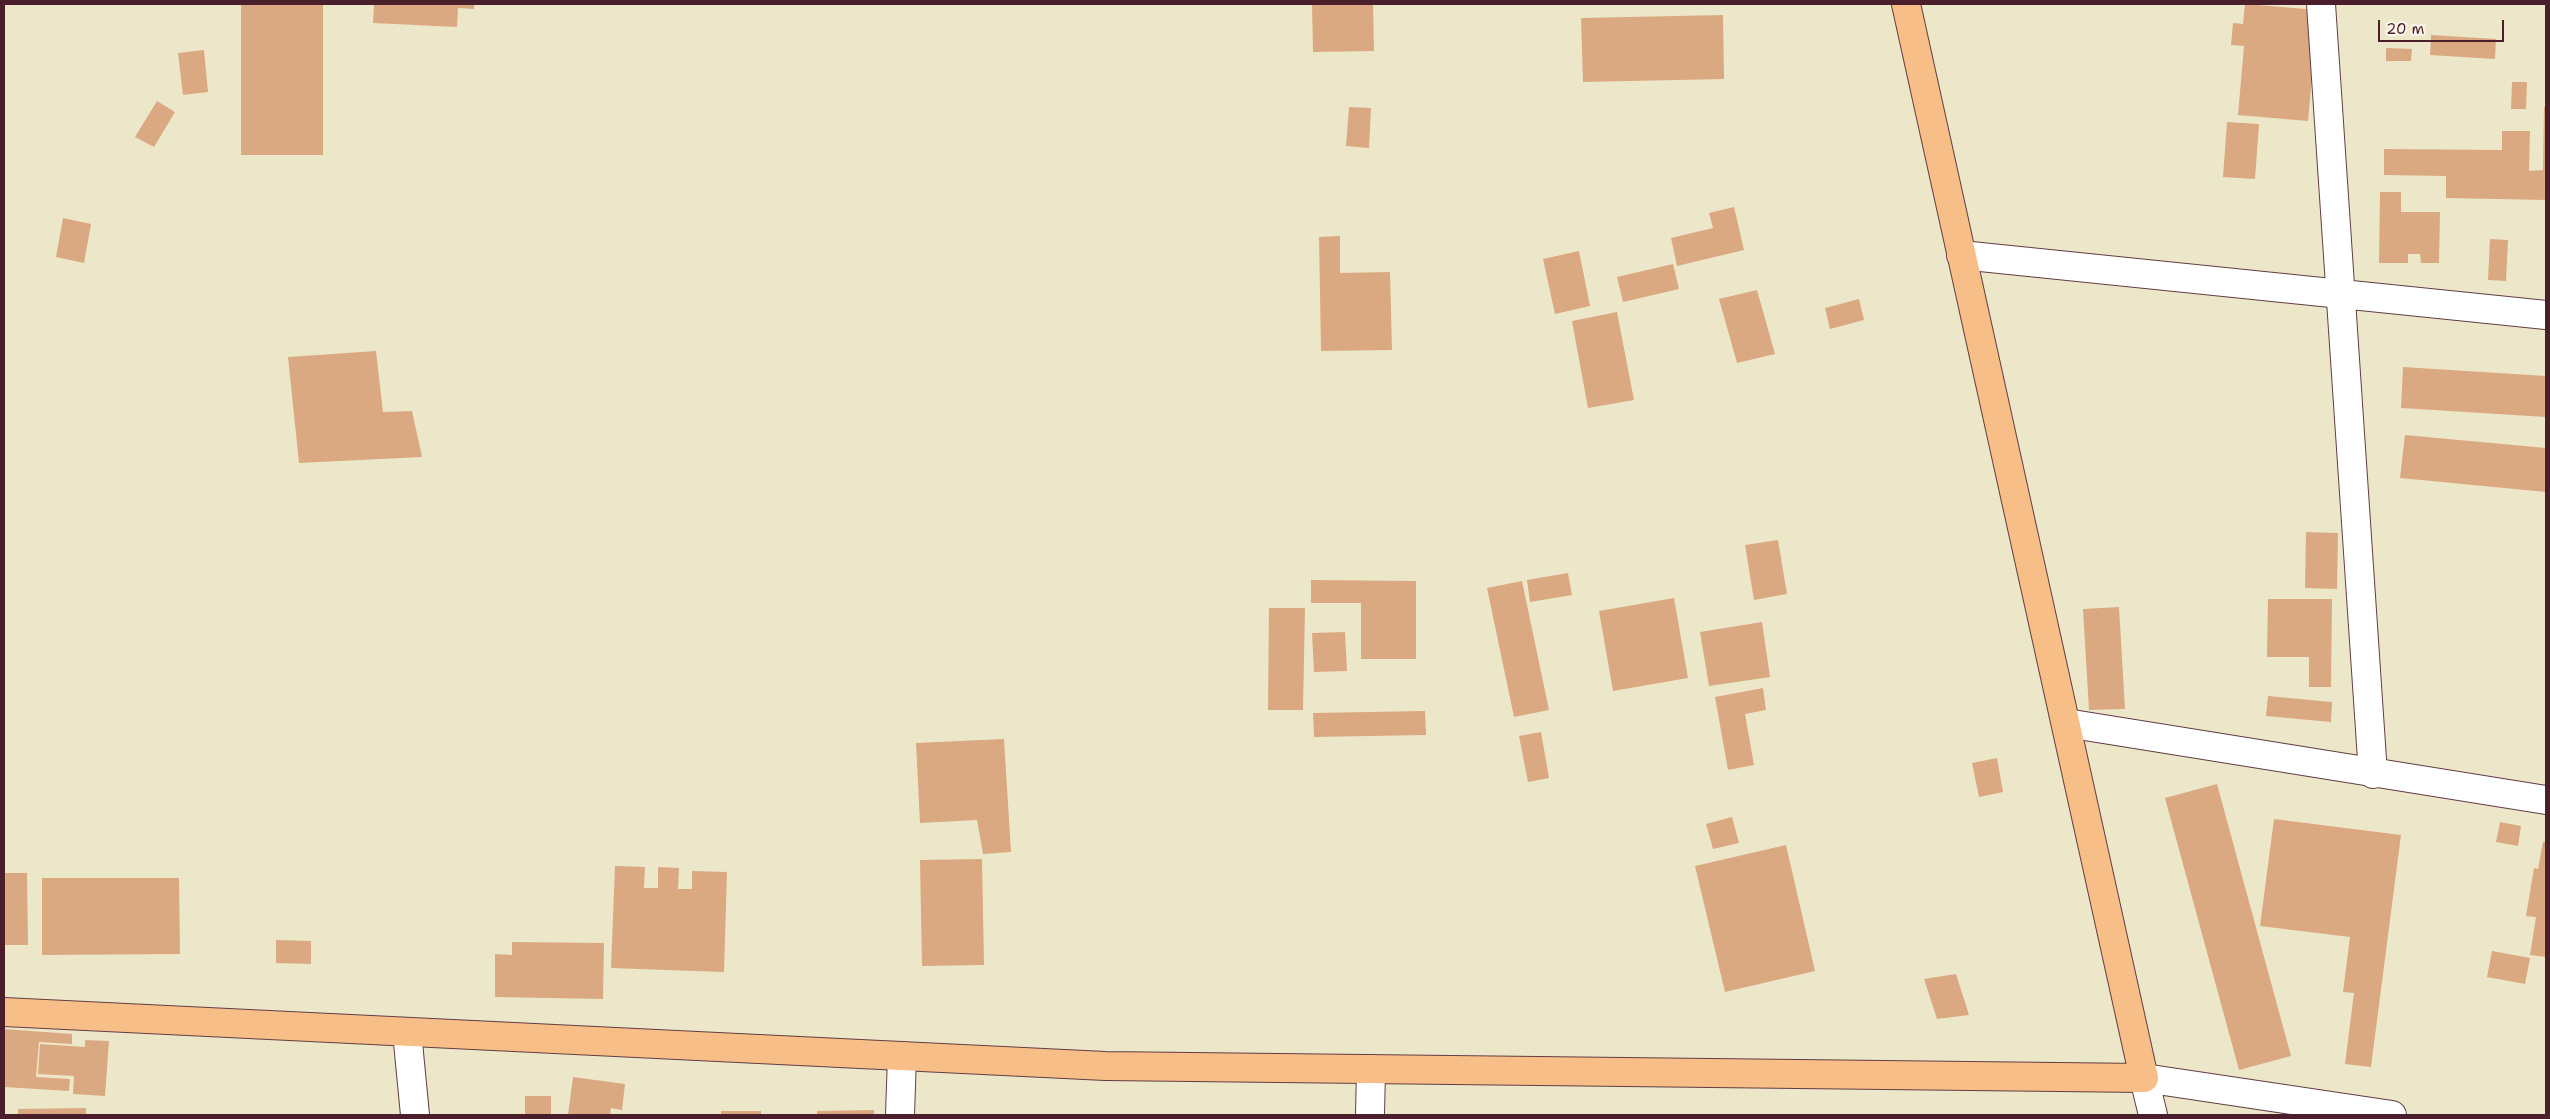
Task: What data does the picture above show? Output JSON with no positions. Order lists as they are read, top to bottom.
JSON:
{
  "scale_bar": "20 m"
}
